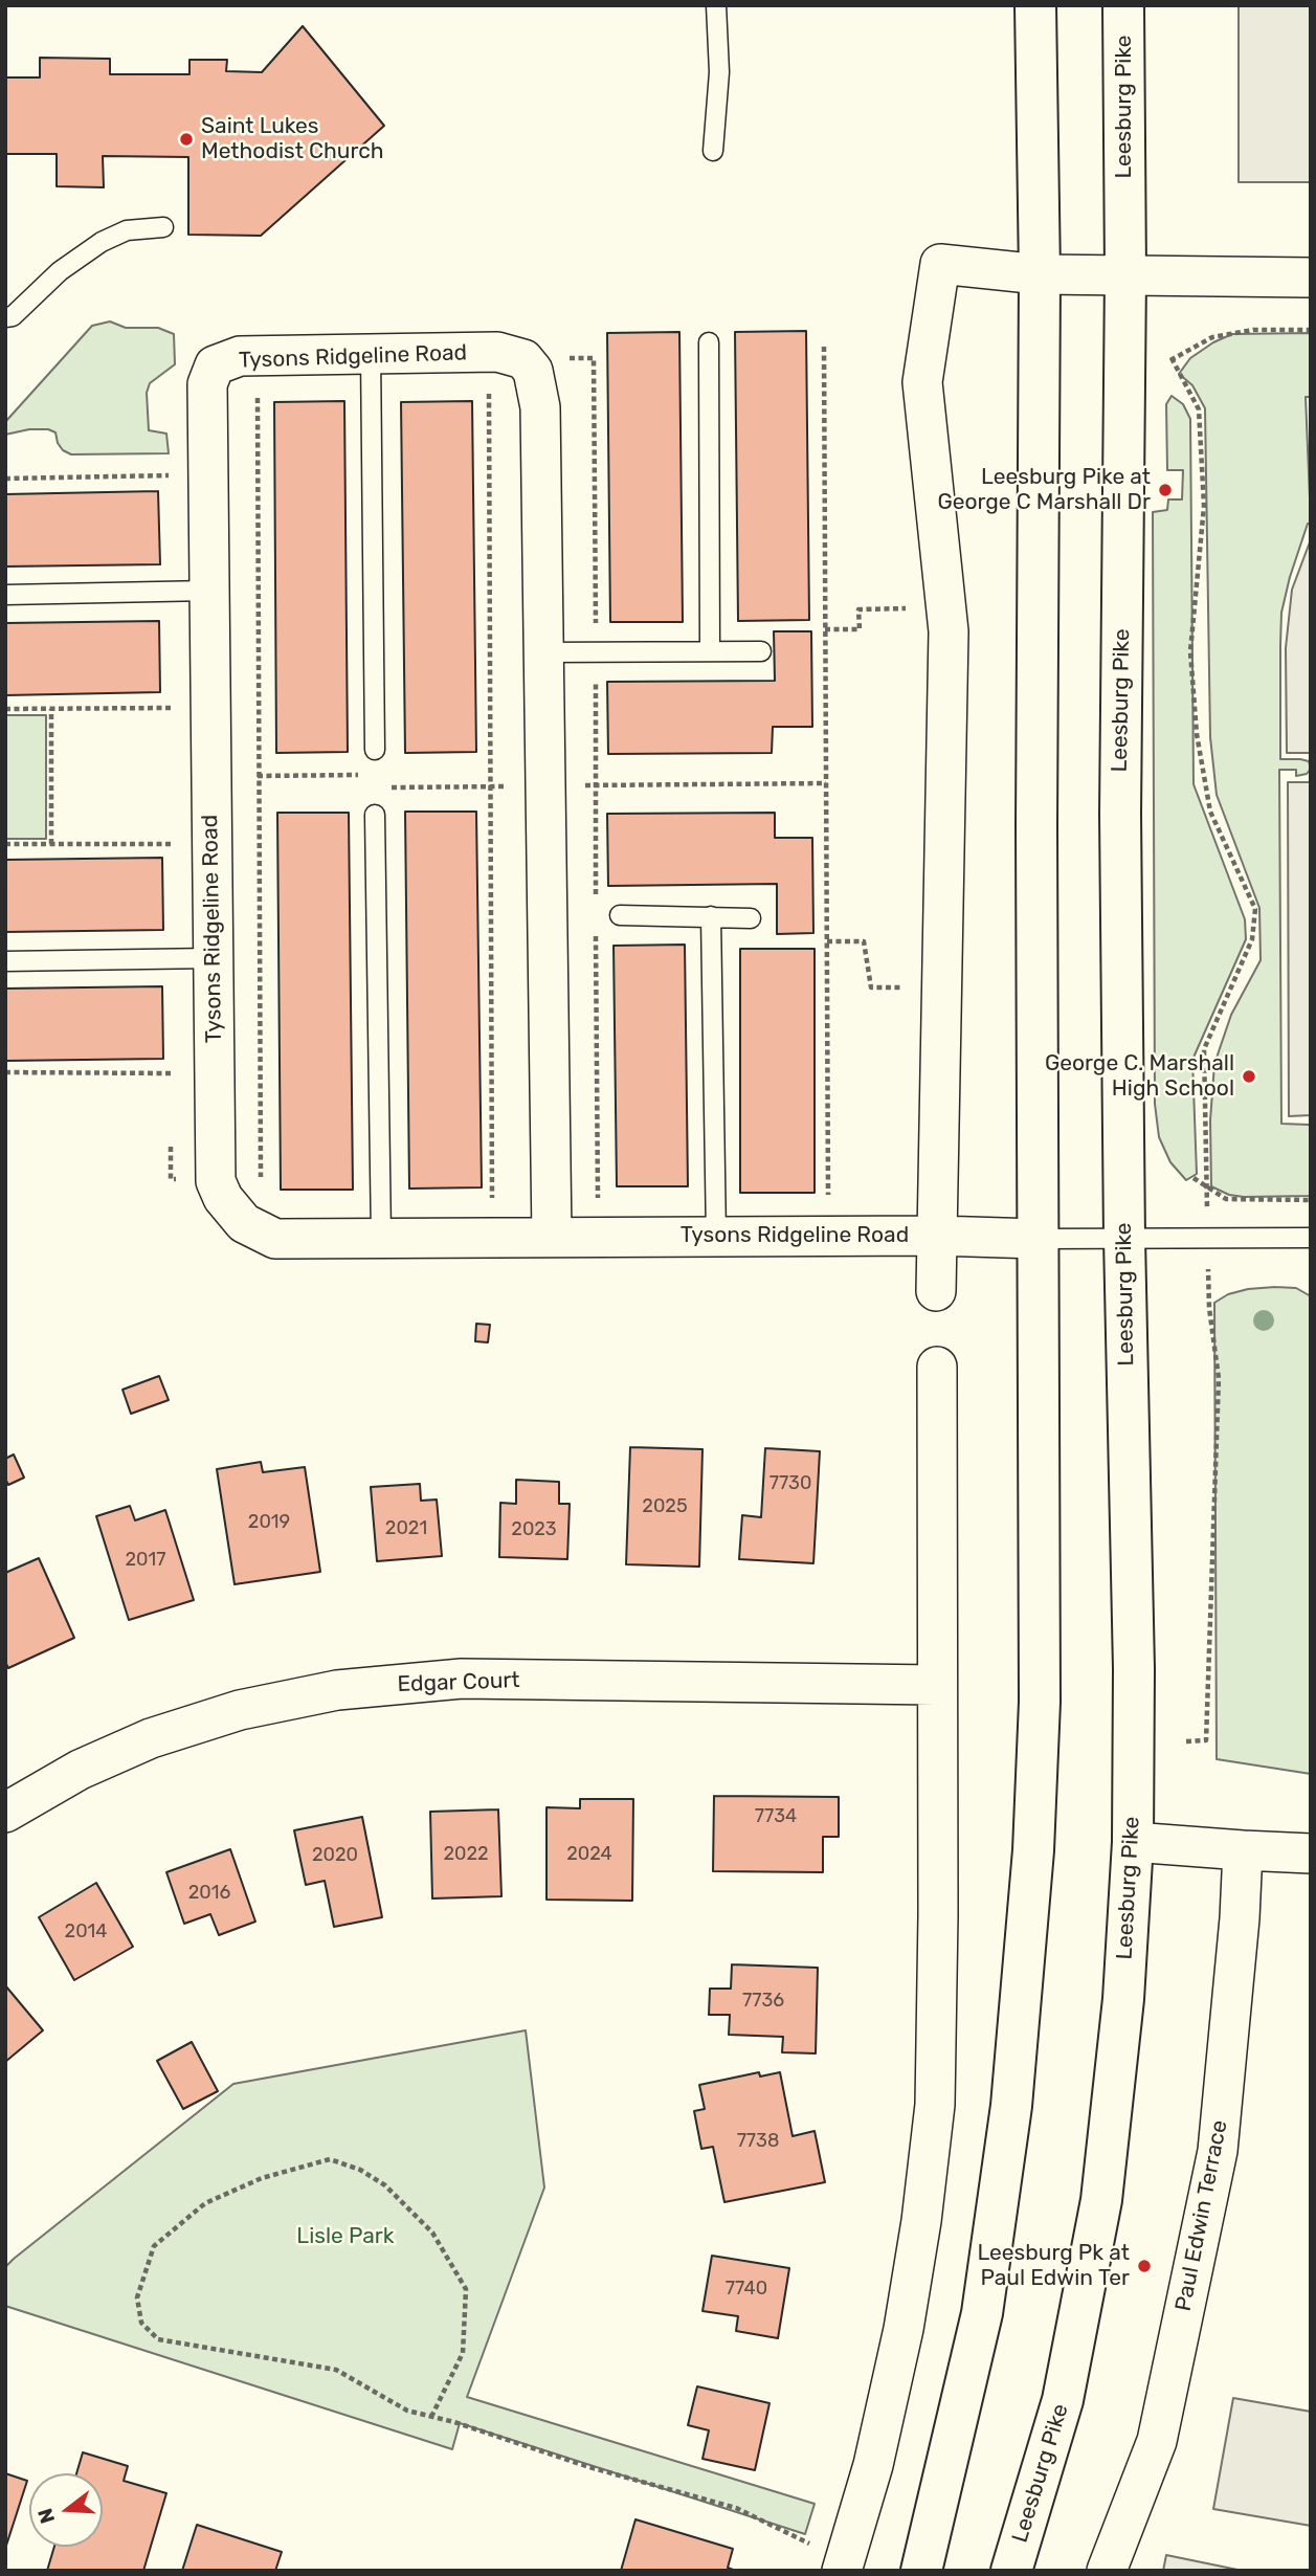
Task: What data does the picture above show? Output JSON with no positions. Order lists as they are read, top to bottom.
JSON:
{
  "streets": {
    "main road": ["Leesburg Pike"],
    "street": ["Tysons Ridgeline Road", "Edgar Court", "Paul Edwin Terrace"]
  },
  "parks": ["Lisle Park"],
  "places": [
    "Saint Lukes Methodist Church",
    "Leesburg Pike at George C Marshall Dr",
    "George C. Marshall High School",
    "Leesburg Pk at Paul Edwin Ter"
  ],
  "house_numbers": [
    "7730",
    "2025",
    "2019",
    "2021",
    "2023",
    "2017",
    "7734",
    "2022",
    "2024",
    "2020",
    "2016",
    "2014",
    "7736",
    "7738",
    "7740"
  ],
  "north": "left"
}
